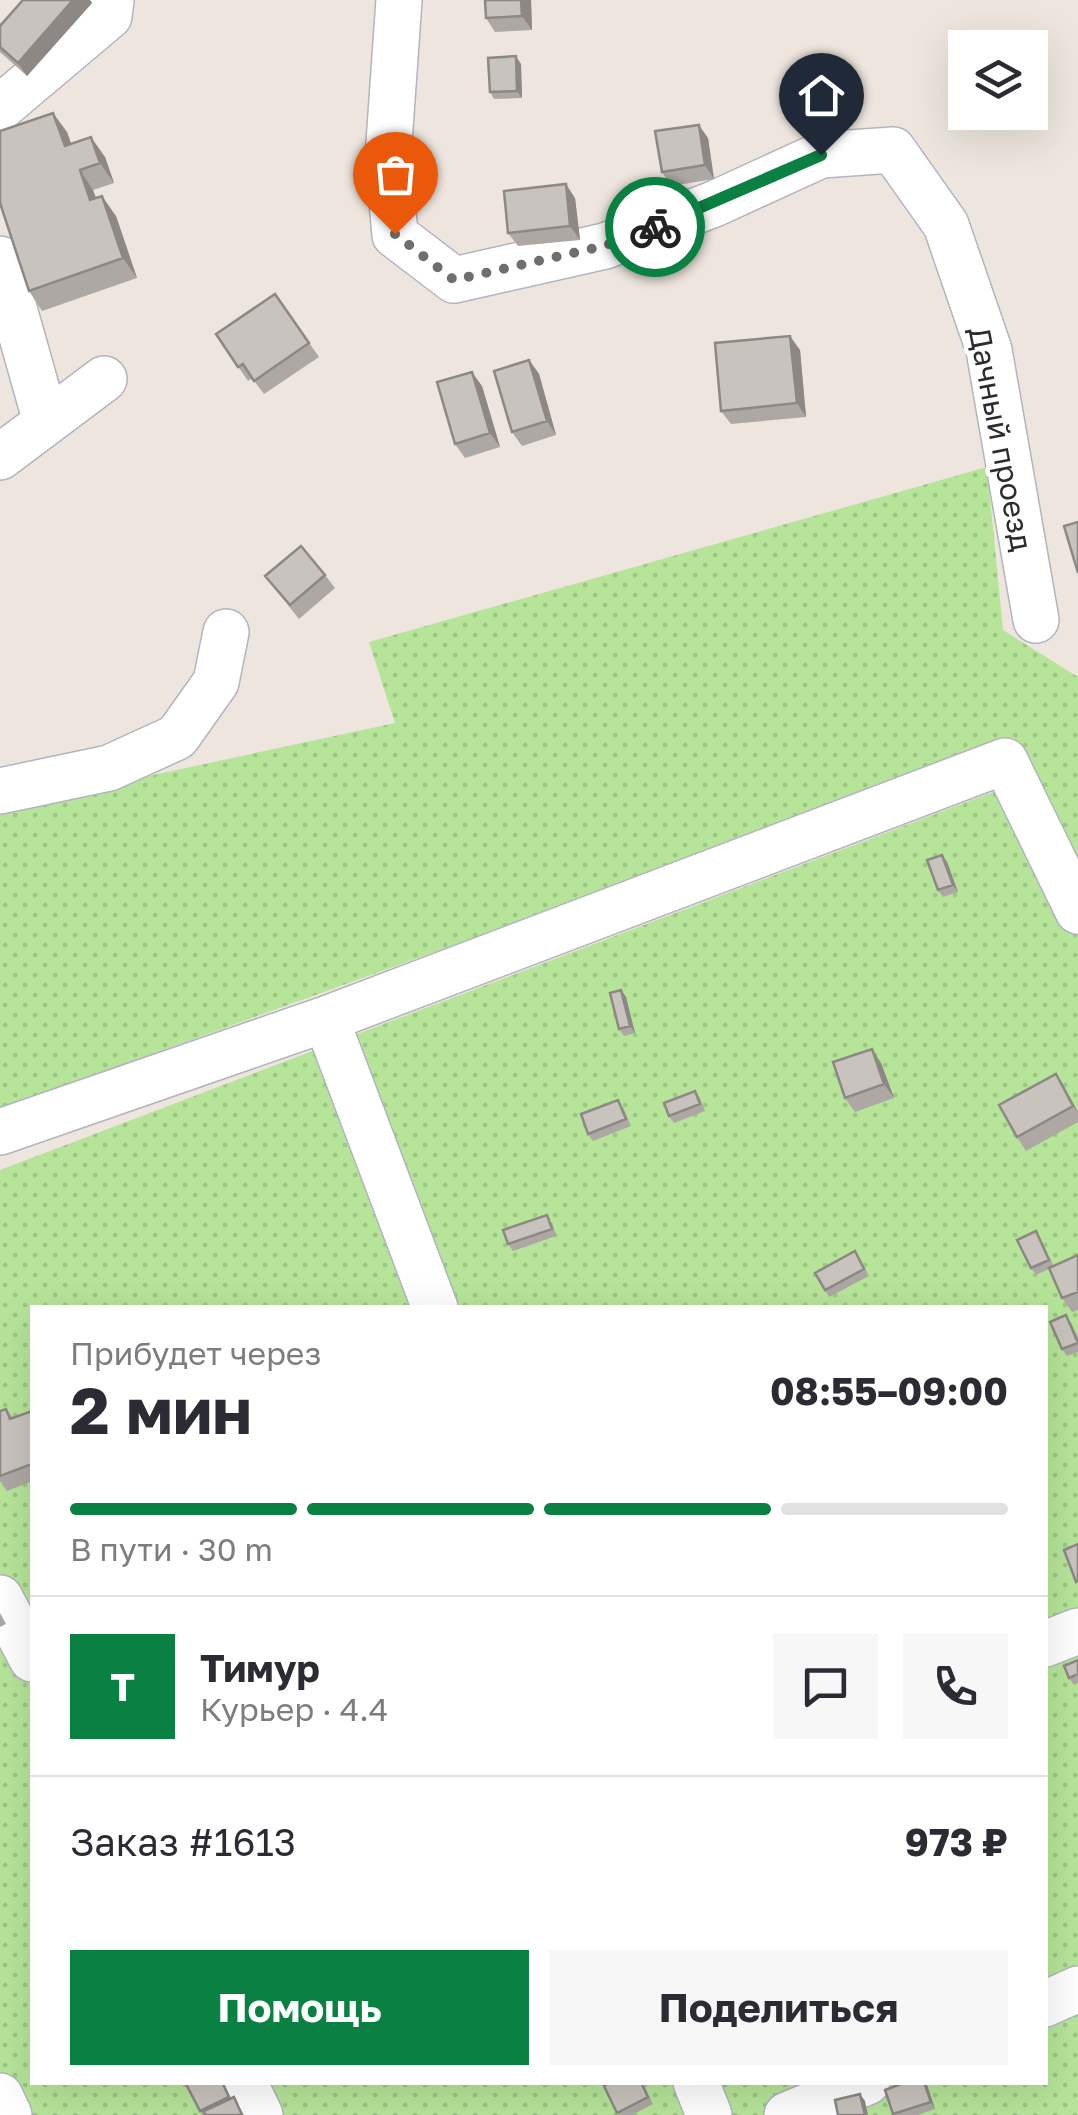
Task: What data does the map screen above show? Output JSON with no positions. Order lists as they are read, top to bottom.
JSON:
{
  "streets": {
    "street": ["Дачный проезд"]
  },
  "page": {
    "heading": ["2 мин", "Прибудет через", "08:55–09:00"],
    "panel": [
      "Тимур",
      "Курьер · 4.4",
      "Заказ #1613",
      "973 ₽"
    ],
    "bar": "В пути · 30 m",
    "round": "Т",
    "buttons": ["Помощь", "Поделиться"]
  }
}
